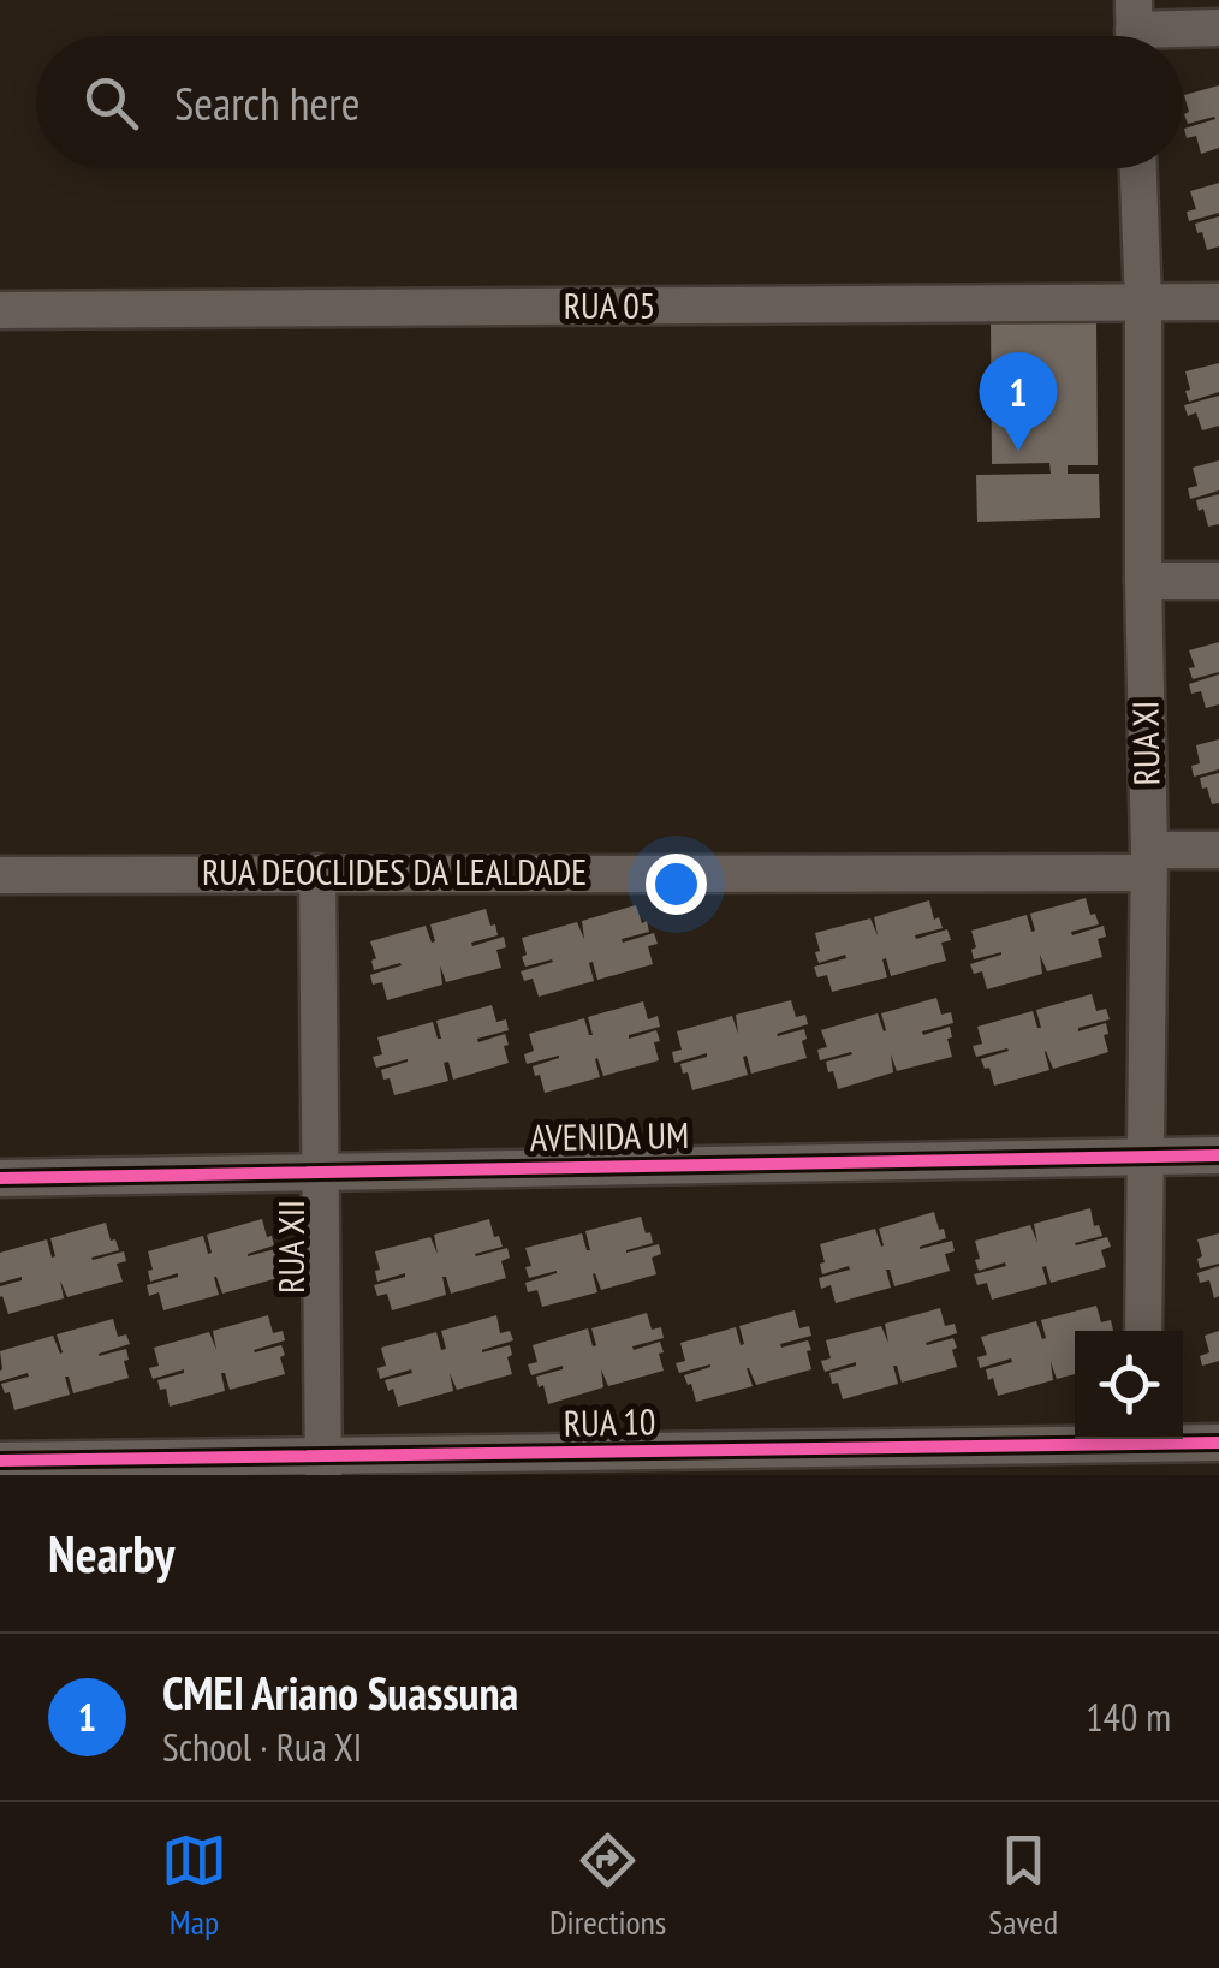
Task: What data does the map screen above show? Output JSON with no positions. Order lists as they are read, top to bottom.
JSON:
{
  "streets": {
    "street": [
      "RUA 05",
      "RUA XI",
      "RUA DEOCLIDES DA LEALDADE",
      "AVENIDA UM",
      "RUA XII",
      "RUA 10"
    ]
  },
  "crossings": [
    ["RUA 05", "RUA XI"],
    ["RUA XI", "RUA DEOCLIDES DA LEALDADE"],
    ["RUA XI", "AVENIDA UM"],
    ["RUA DEOCLIDES DA LEALDADE", "RUA XII"],
    ["AVENIDA UM", "RUA XII"],
    ["RUA XII", "RUA 10"]
  ],
  "page": {
    "search": "Search here",
    "pins": "1",
    "heading": "Nearby",
    "list": [
      {
        "mark": "1",
        "name": "CMEI Ariano Suassuna",
        "note": "School · Rua XI",
        "value": "140 m"
      }
    ],
    "nav": ["Map", "Directions", "Saved"]
  }
}
